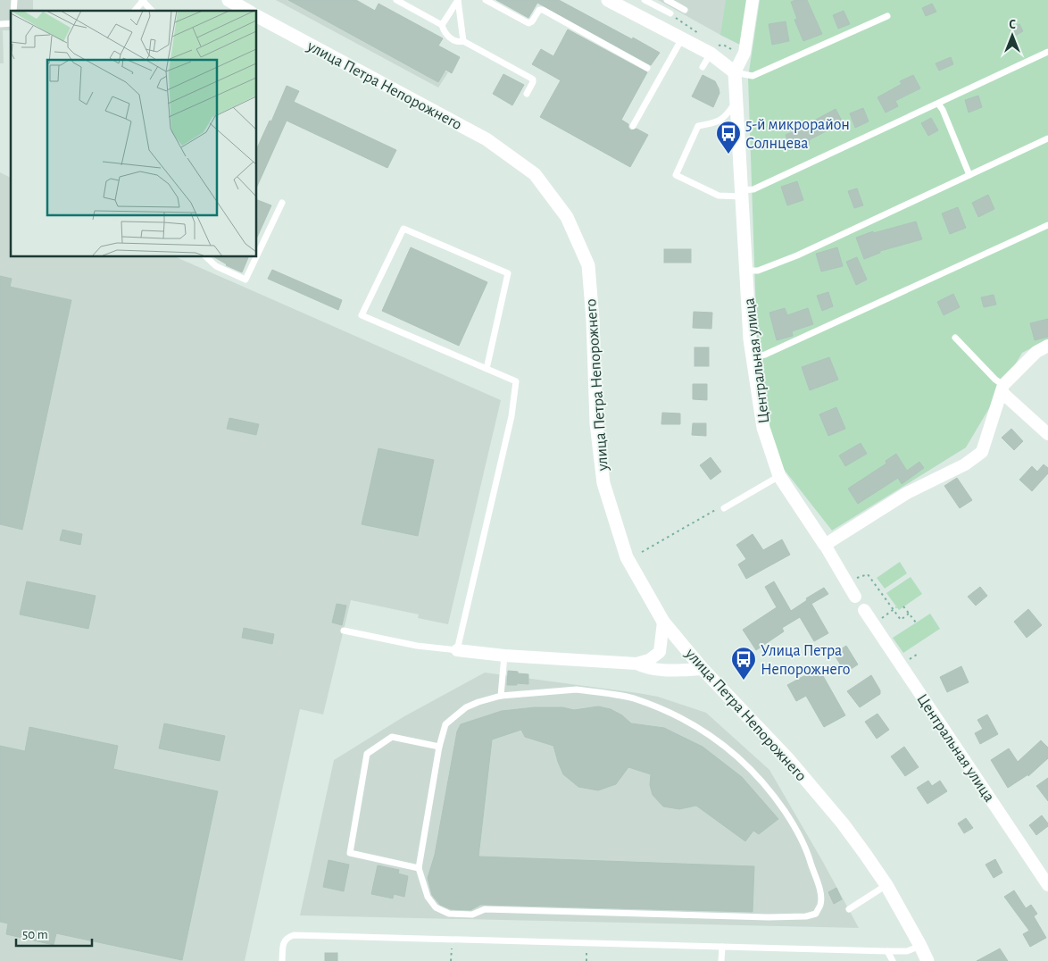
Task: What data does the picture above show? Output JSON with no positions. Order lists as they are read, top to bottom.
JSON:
{
  "streets": {
    "street": ["улица Петра Непорожнего", "Центральная улица"]
  },
  "places": {
    "bus stop": ["5-й микрорайон Солнцева", "Улица Петра Непорожнего"]
  },
  "scale_bar": "50 m",
  "north": "top"
}
